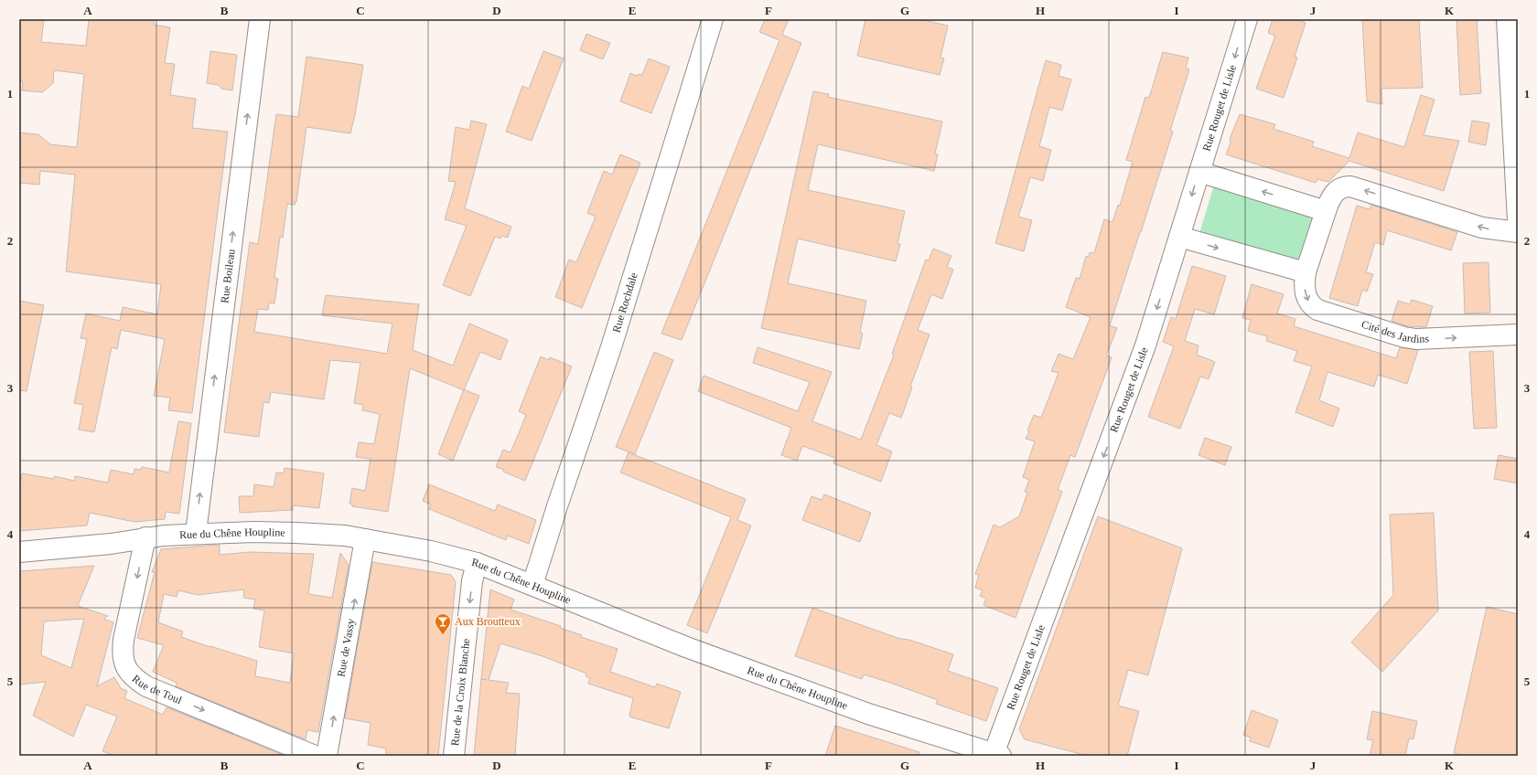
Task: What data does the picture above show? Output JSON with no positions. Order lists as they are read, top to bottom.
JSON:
{
  "streets": {
    "street": [
      "Rue Rouget de Lisle",
      "Rue Boileau",
      "Rue Rochdale",
      "Cité des Jardins",
      "Rue du Chêne Houpline",
      "Rue de Vassy",
      "Rue de Toul",
      "Rue de la Croix Blanche"
    ]
  },
  "crossings": [
    ["Rue Rouget de Lisle", "Rue du Chêne Houpline"],
    ["Rue Boileau", "Rue du Chêne Houpline"],
    ["Rue Rochdale", "Rue du Chêne Houpline"],
    ["Rue du Chêne Houpline", "Rue de Vassy"],
    ["Rue du Chêne Houpline", "Rue de Toul"],
    ["Rue du Chêne Houpline", "Rue de la Croix Blanche"]
  ],
  "one_way": [
    "Rue Rouget de Lisle",
    "Rue Boileau",
    "Rue de Vassy",
    "Rue de Toul",
    "Rue de la Croix Blanche"
  ],
  "places": {
    "bar": ["Aux Broutteux"]
  },
  "grid": {
    "columns": [
      "A",
      "B",
      "C",
      "D",
      "E",
      "F",
      "G",
      "H",
      "I",
      "J",
      "K"
    ],
    "rows": [
      "1",
      "2",
      "3",
      "4",
      "5"
    ]
  }
}
